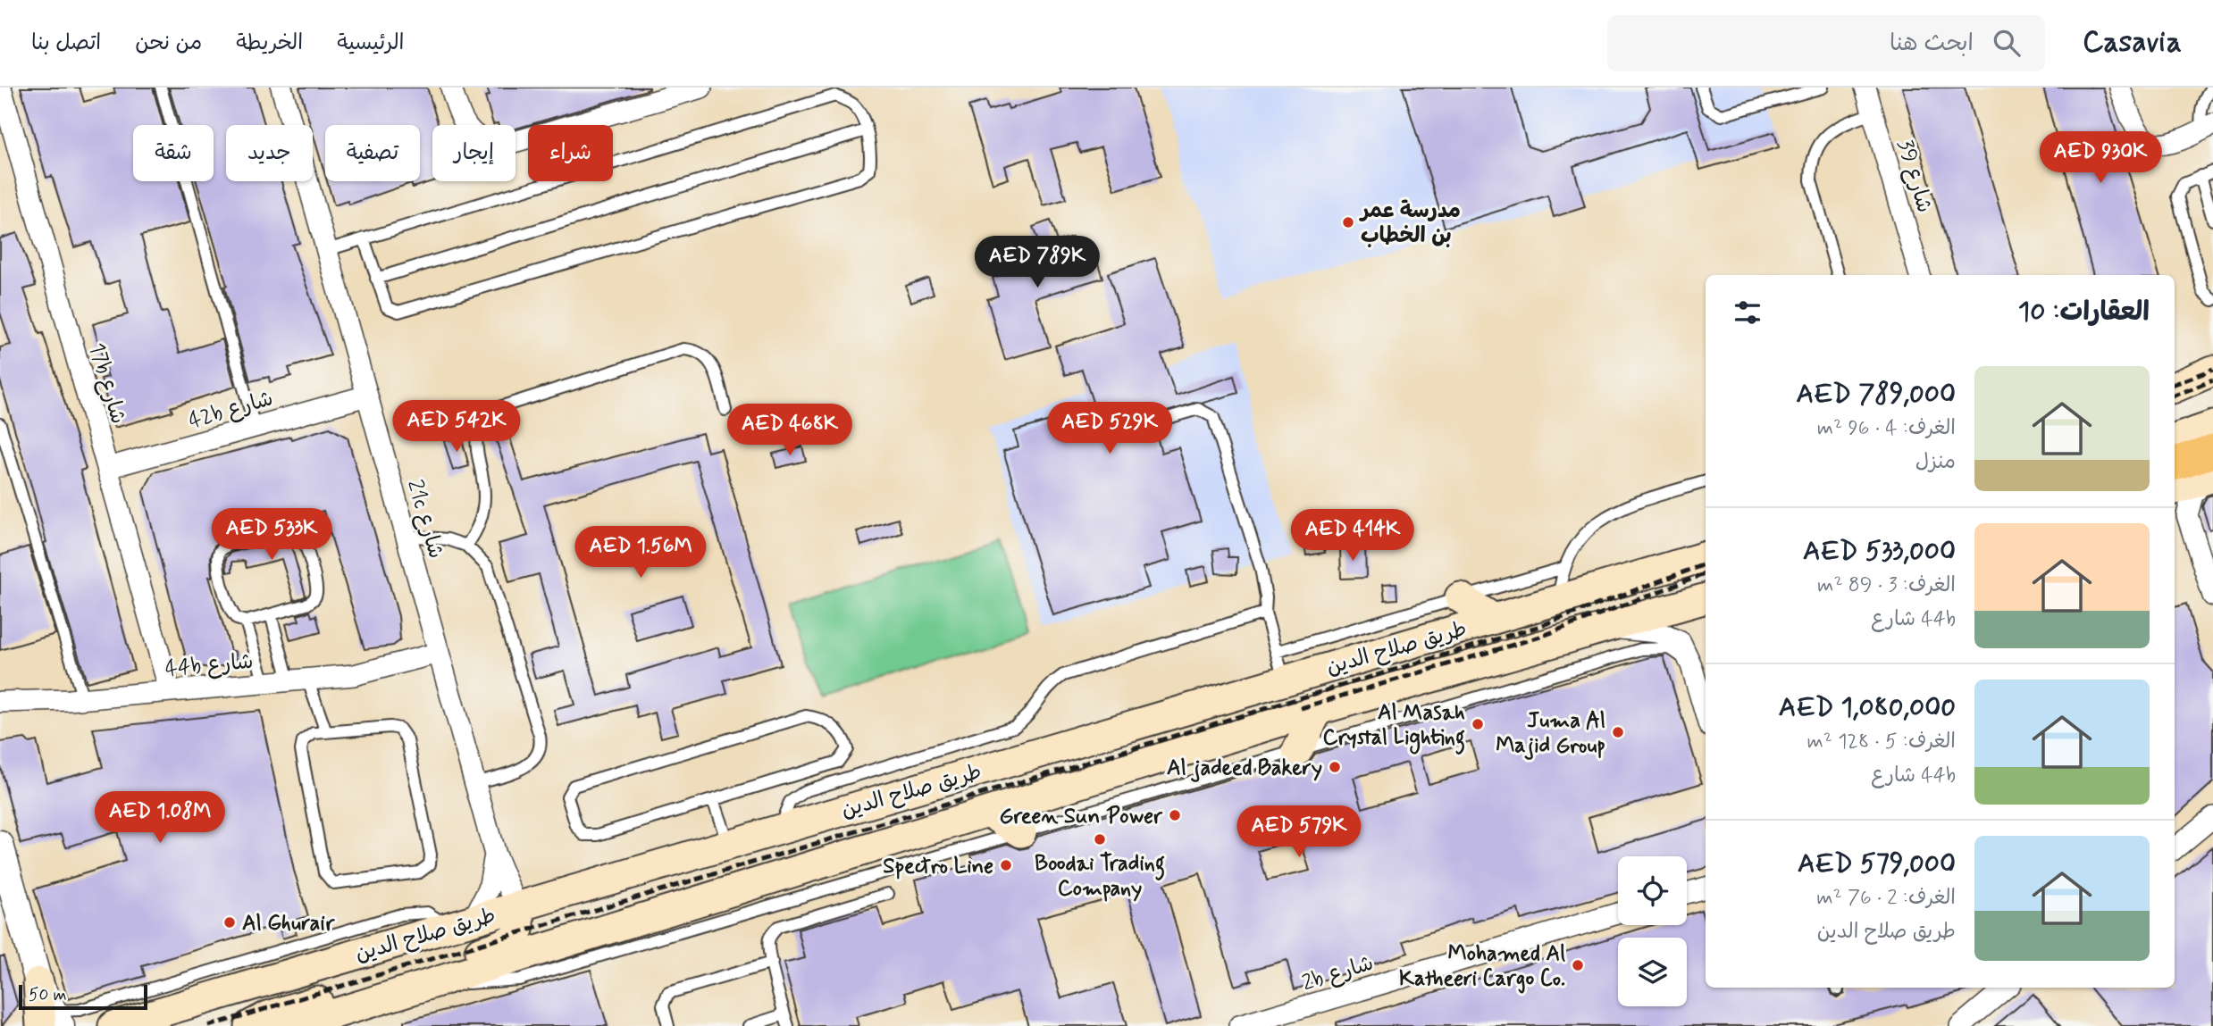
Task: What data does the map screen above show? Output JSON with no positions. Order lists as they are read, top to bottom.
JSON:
{
  "streets": {
    "main road": ["طريق صلاح الدين"],
    "street": [
      "شارع 39",
      "17b شارع",
      "42b شارع",
      "21c شارع",
      "44b شارع",
      "2b شارع"
    ]
  },
  "crossings": [
    ["17b شارع", "42b شارع"],
    ["17b شارع", "44b شارع"],
    ["42b شارع", "21c شارع"],
    ["21c شارع", "طريق صلاح الدين"],
    ["21c شارع", "44b شارع"]
  ],
  "places": [
    "مدرسة عمر بن الخطاب",
    "Al Masah Crystal Lighting",
    "Juma Al Majid Group",
    "Al jadeed Bakery",
    "Green Sun Power",
    "Boodai Trading Company",
    "Spectro Line",
    "Al Ghurair",
    "Mohamed Al Katheeri Cargo Co."
  ],
  "scale_bar": "50 m",
  "page": {
    "header": "Casavia",
    "search": "ابحث هنا",
    "nav": [
      "الرئيسية",
      "الخريطة",
      "من نحن",
      "اتصل بنا"
    ],
    "chip": [
      "شراء",
      "إيجار",
      "تصفية",
      "جديد",
      "شقة"
    ],
    "price": [
      "AED 930K",
      "AED 789K",
      "AED 542K",
      "AED 529K",
      "AED 468K",
      "AED 533K",
      "AED 414K",
      "AED 1.56M",
      "AED 1.08M",
      "AED 579K"
    ],
    "heading": "العقارات: 10",
    "list": [
      {
        "name": "AED 789,000",
        "note": "الغرف: 4 · 96 m² · منزل"
      },
      {
        "name": "AED 533,000",
        "note": "الغرف: 3 · 89 m² · 44b شارع"
      },
      {
        "name": "AED 1,080,000",
        "note": "الغرف: 5 · 128 m² · 44b شارع"
      },
      {
        "name": "AED 579,000",
        "note": "الغرف: 2 · 76 m² · طريق صلاح الدين"
      }
    ],
    "scale": "50 m"
  }
}
